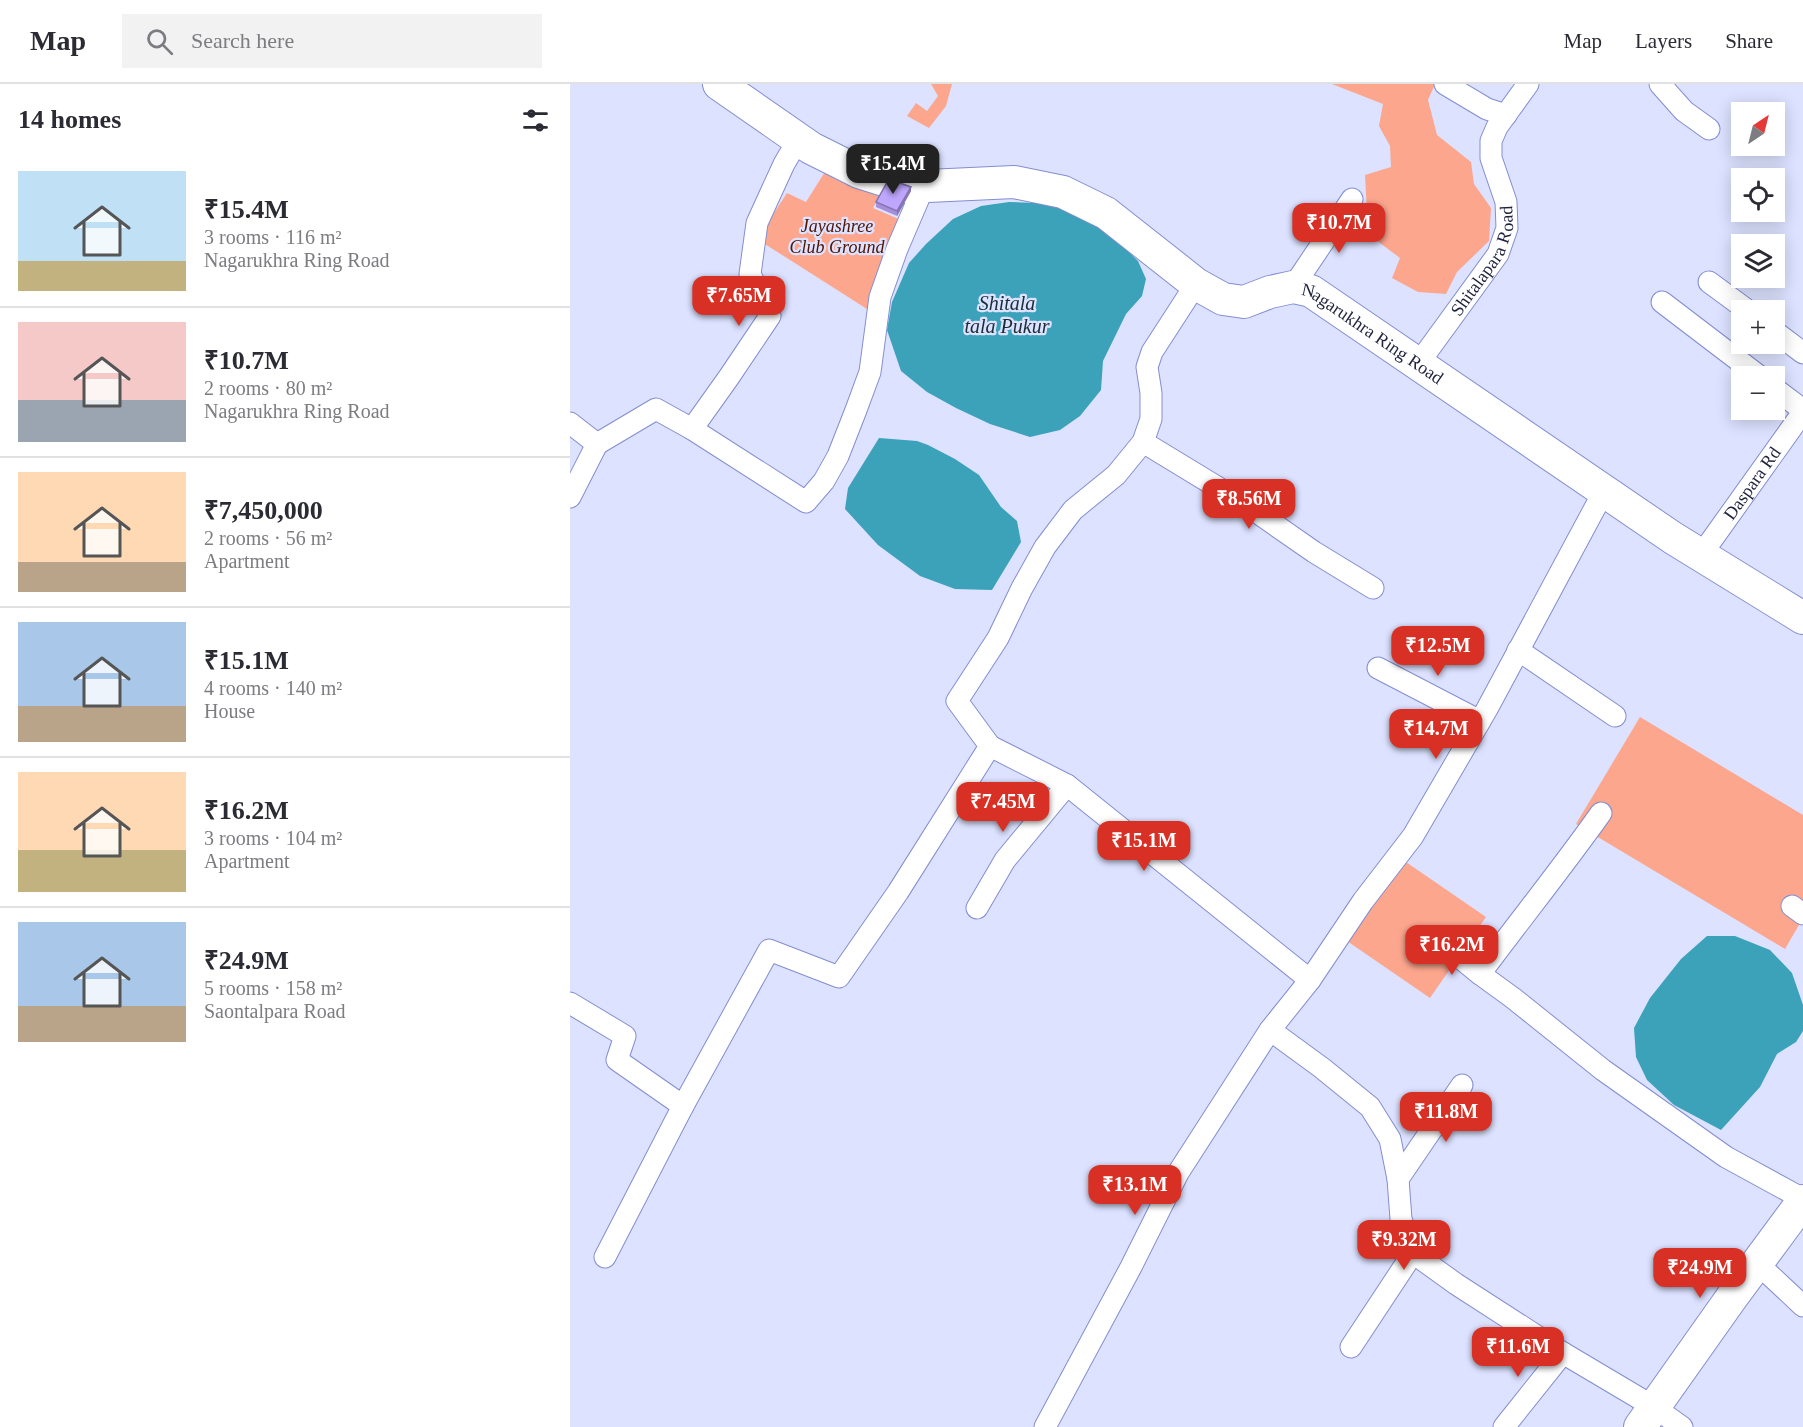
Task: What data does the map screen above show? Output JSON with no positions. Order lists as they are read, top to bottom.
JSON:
{
  "streets": {
    "main road": ["Nagarukhra Ring Road"],
    "street": ["Shitalapara Road", "Daspara Rd"]
  },
  "crossings": [
    ["Shitalapara Road", "Nagarukhra Ring Road"],
    ["Nagarukhra Ring Road", "Daspara Rd"]
  ],
  "water": ["Shitala tala Pukur"],
  "parks": ["Jayashree Club Ground"],
  "north": "top right",
  "page": {
    "header": "Map",
    "search": "Search here",
    "nav": ["Map", "Layers", "Share"],
    "heading": "14 homes",
    "map_buttons": ["+", "−"],
    "price": [
      "₹15.4M",
      "₹10.7M",
      "₹7.65M",
      "₹8.56M",
      "₹12.5M",
      "₹14.7M",
      "₹7.45M",
      "₹15.1M",
      "₹16.2M",
      "₹11.8M",
      "₹13.1M",
      "₹9.32M",
      "₹24.9M",
      "₹11.6M"
    ],
    "list": [
      {
        "name": "₹15.4M",
        "note": "3 rooms · 116 m² · Nagarukhra Ring Road"
      },
      {
        "name": "₹10.7M",
        "note": "2 rooms · 80 m² · Nagarukhra Ring Road"
      },
      {
        "name": "₹7,450,000",
        "note": "2 rooms · 56 m² · Apartment"
      },
      {
        "name": "₹15.1M",
        "note": "4 rooms · 140 m² · House"
      },
      {
        "name": "₹16.2M",
        "note": "3 rooms · 104 m² · Apartment"
      },
      {
        "name": "₹24.9M",
        "note": "5 rooms · 158 m² · Saontalpara Road"
      }
    ]
  }
}
